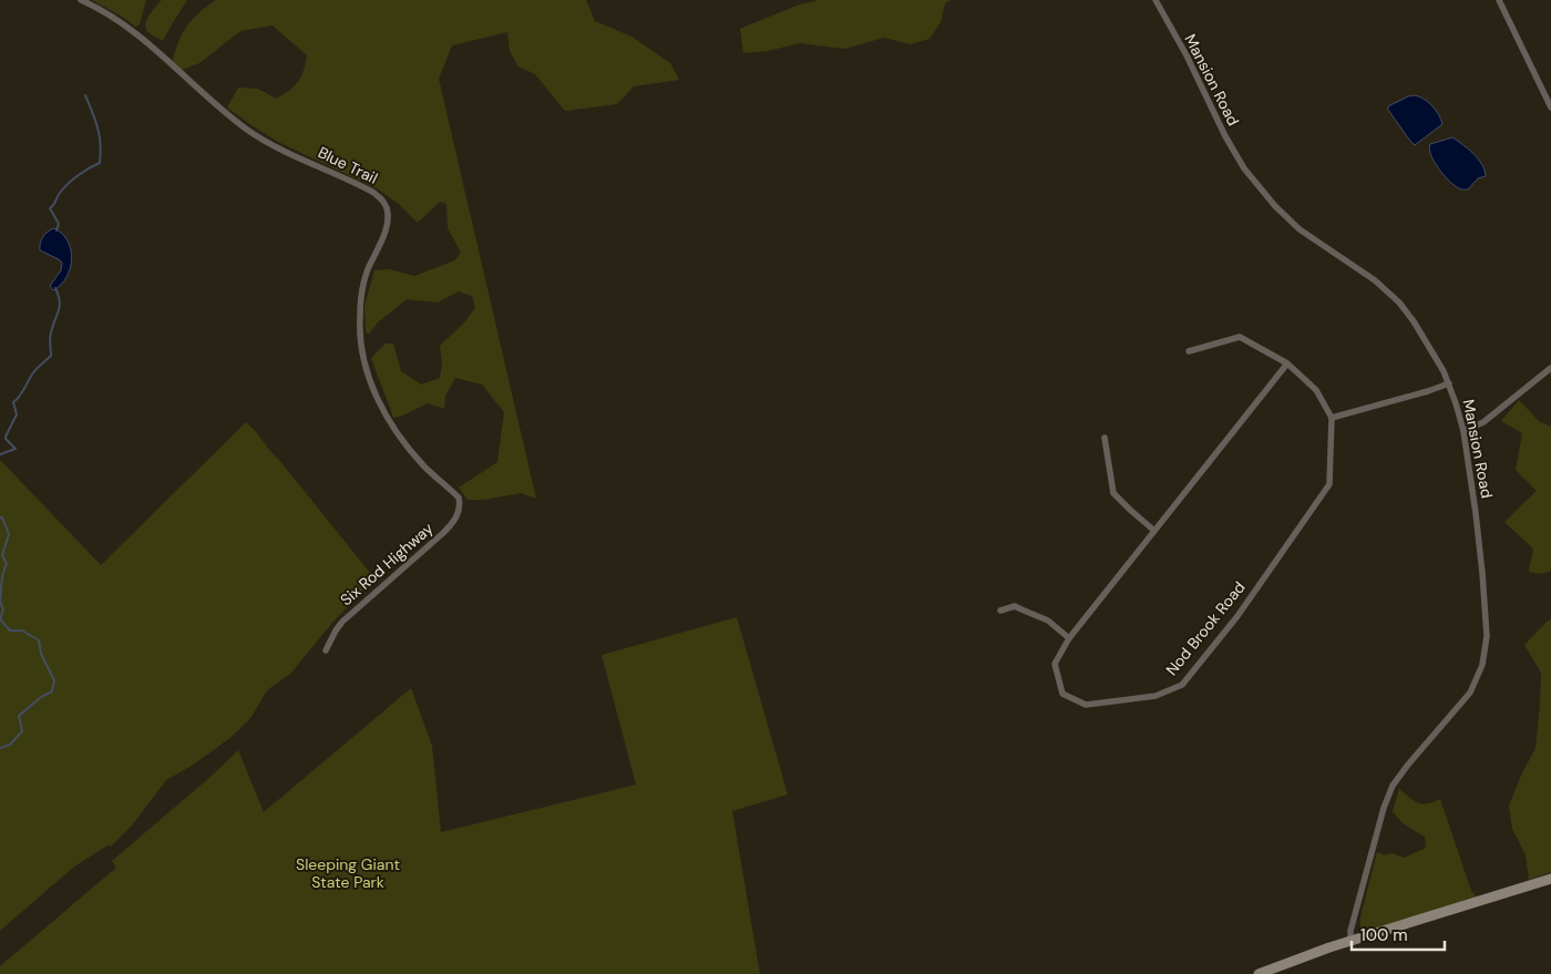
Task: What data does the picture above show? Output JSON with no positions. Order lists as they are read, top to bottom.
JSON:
{
  "streets": {
    "street": [
      "Mansion Road",
      "Blue Trail",
      "Six Rod Highway",
      "Nod Brook Road"
    ]
  },
  "crossings": [
    ["Blue Trail", "Six Rod Highway"]
  ],
  "parks": ["Sleeping Giant State Park"],
  "scale_bar": "100 m"
}
